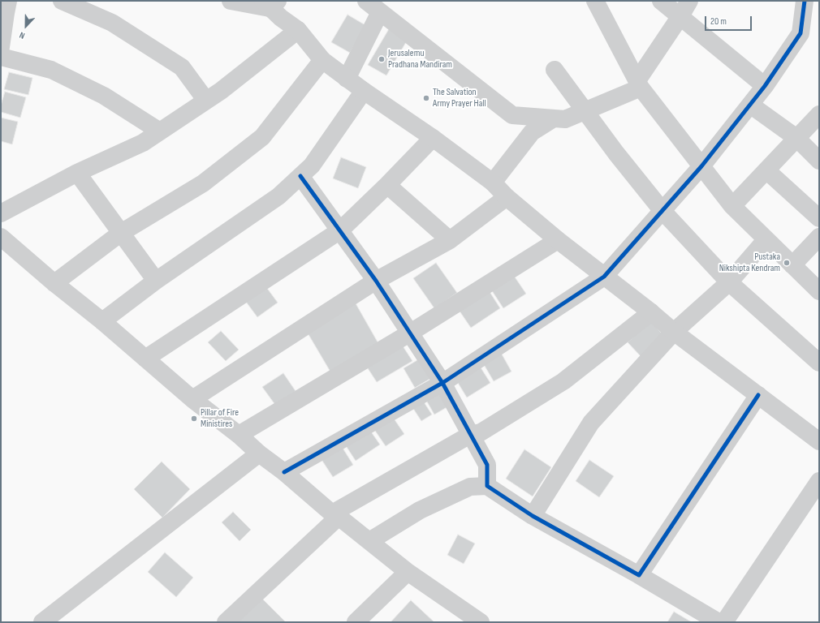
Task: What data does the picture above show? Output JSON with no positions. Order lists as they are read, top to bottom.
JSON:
{
  "places": [
    "Jerusalemu Pradhana Mandiram",
    "The Salvation Army Prayer Hall",
    "Pustaka Nikshipta Kendram",
    "Pillar of Fire Ministires"
  ],
  "scale_bar": "20 m",
  "north": "bottom"
}
